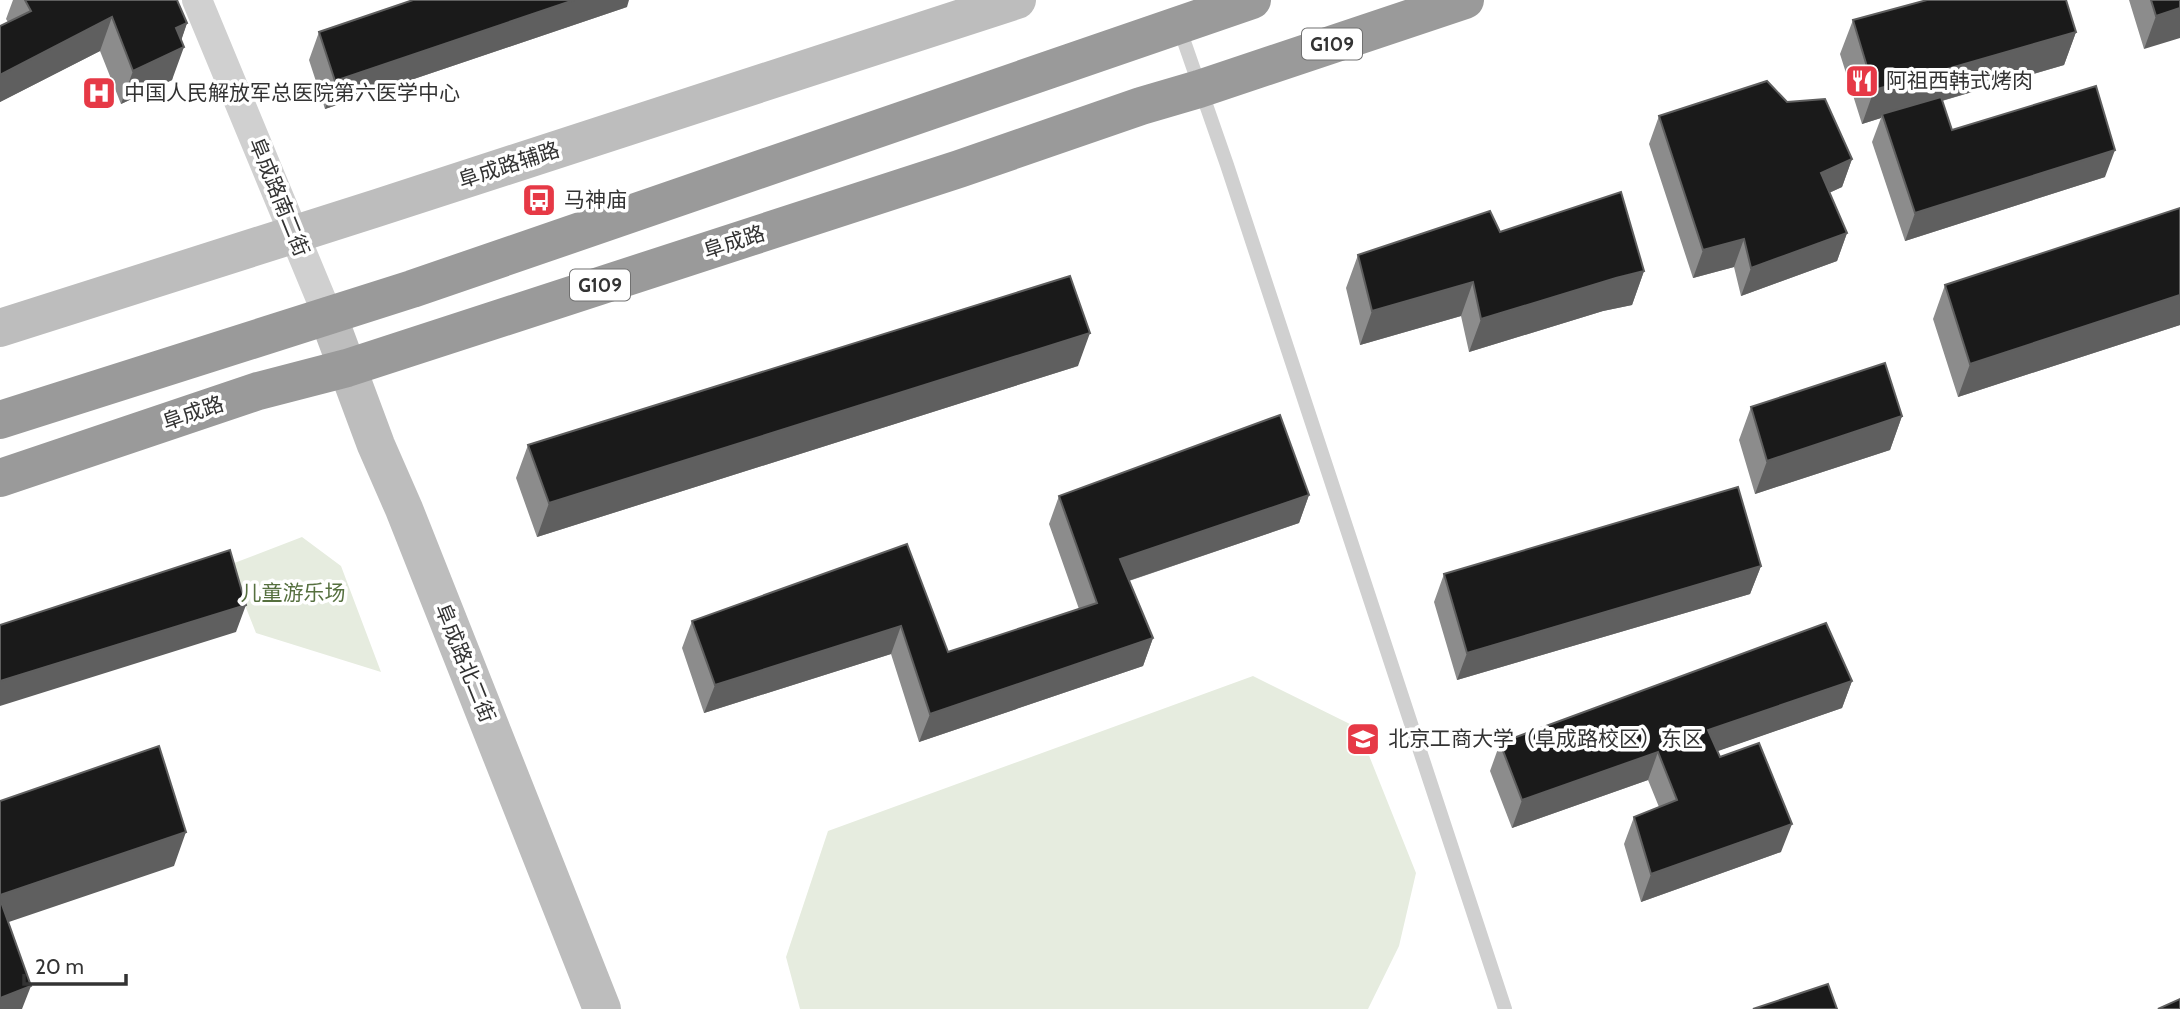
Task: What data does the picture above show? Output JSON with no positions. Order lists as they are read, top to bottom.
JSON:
{
  "streets": {
    "highway": ["G109", "阜成路"],
    "street": ["阜成路辅路", "阜成路南二街", "阜成路北二街"]
  },
  "crossings": [
    ["阜成路辅路", "阜成路南二街"],
    ["阜成路南二街", "阜成路北二街"],
    ["阜成路", "阜成路北二街"]
  ],
  "parks": ["儿童游乐场"],
  "places": {
    "restaurant": ["阿祖西韩式烤肉"],
    "hospital": ["中国人民解放军总医院第六医学中心"],
    "bus stop": ["马神庙"],
    "school or university": ["北京工商大学（阜成路校区）东区"]
  },
  "scale_bar": "20 m"
}
